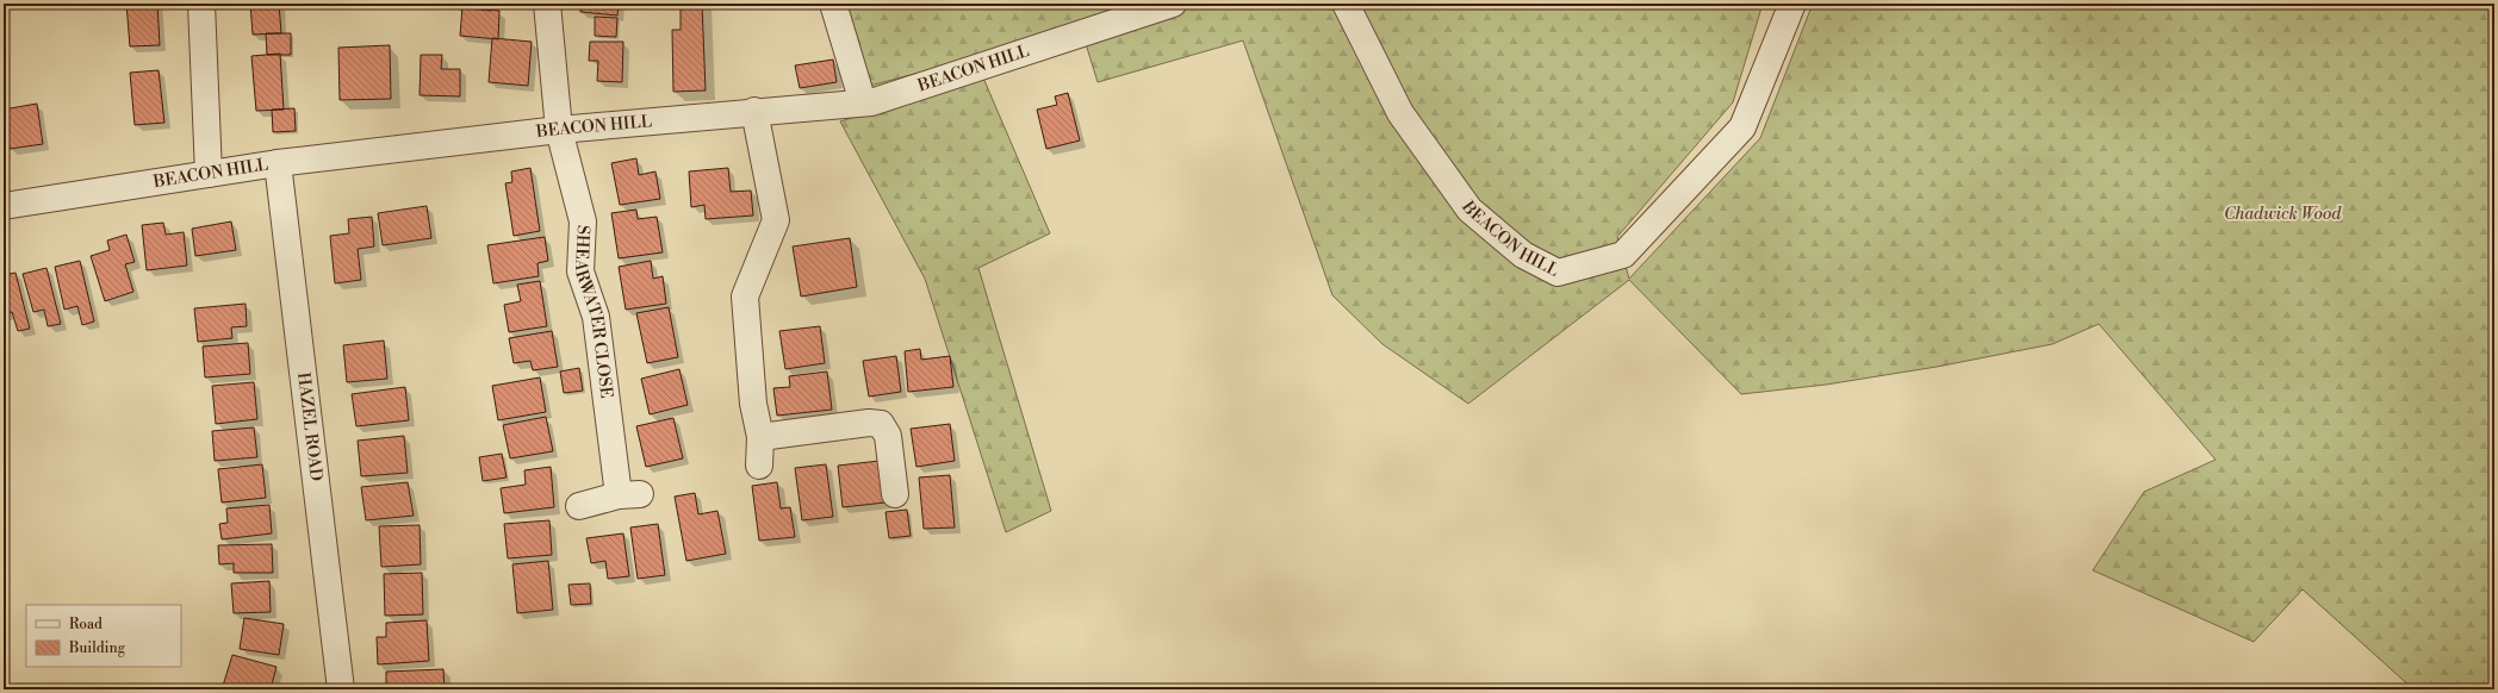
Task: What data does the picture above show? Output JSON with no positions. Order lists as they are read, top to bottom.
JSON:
{
  "streets": {
    "street": ["BEACON HILL", "SHEARWATER CLOSE", "HAZEL ROAD"]
  },
  "crossings": [
    ["BEACON HILL", "SHEARWATER CLOSE"],
    ["BEACON HILL", "HAZEL ROAD"]
  ],
  "parks": ["Chadwick Wood"],
  "legend": ["Road", "Building"]
}
